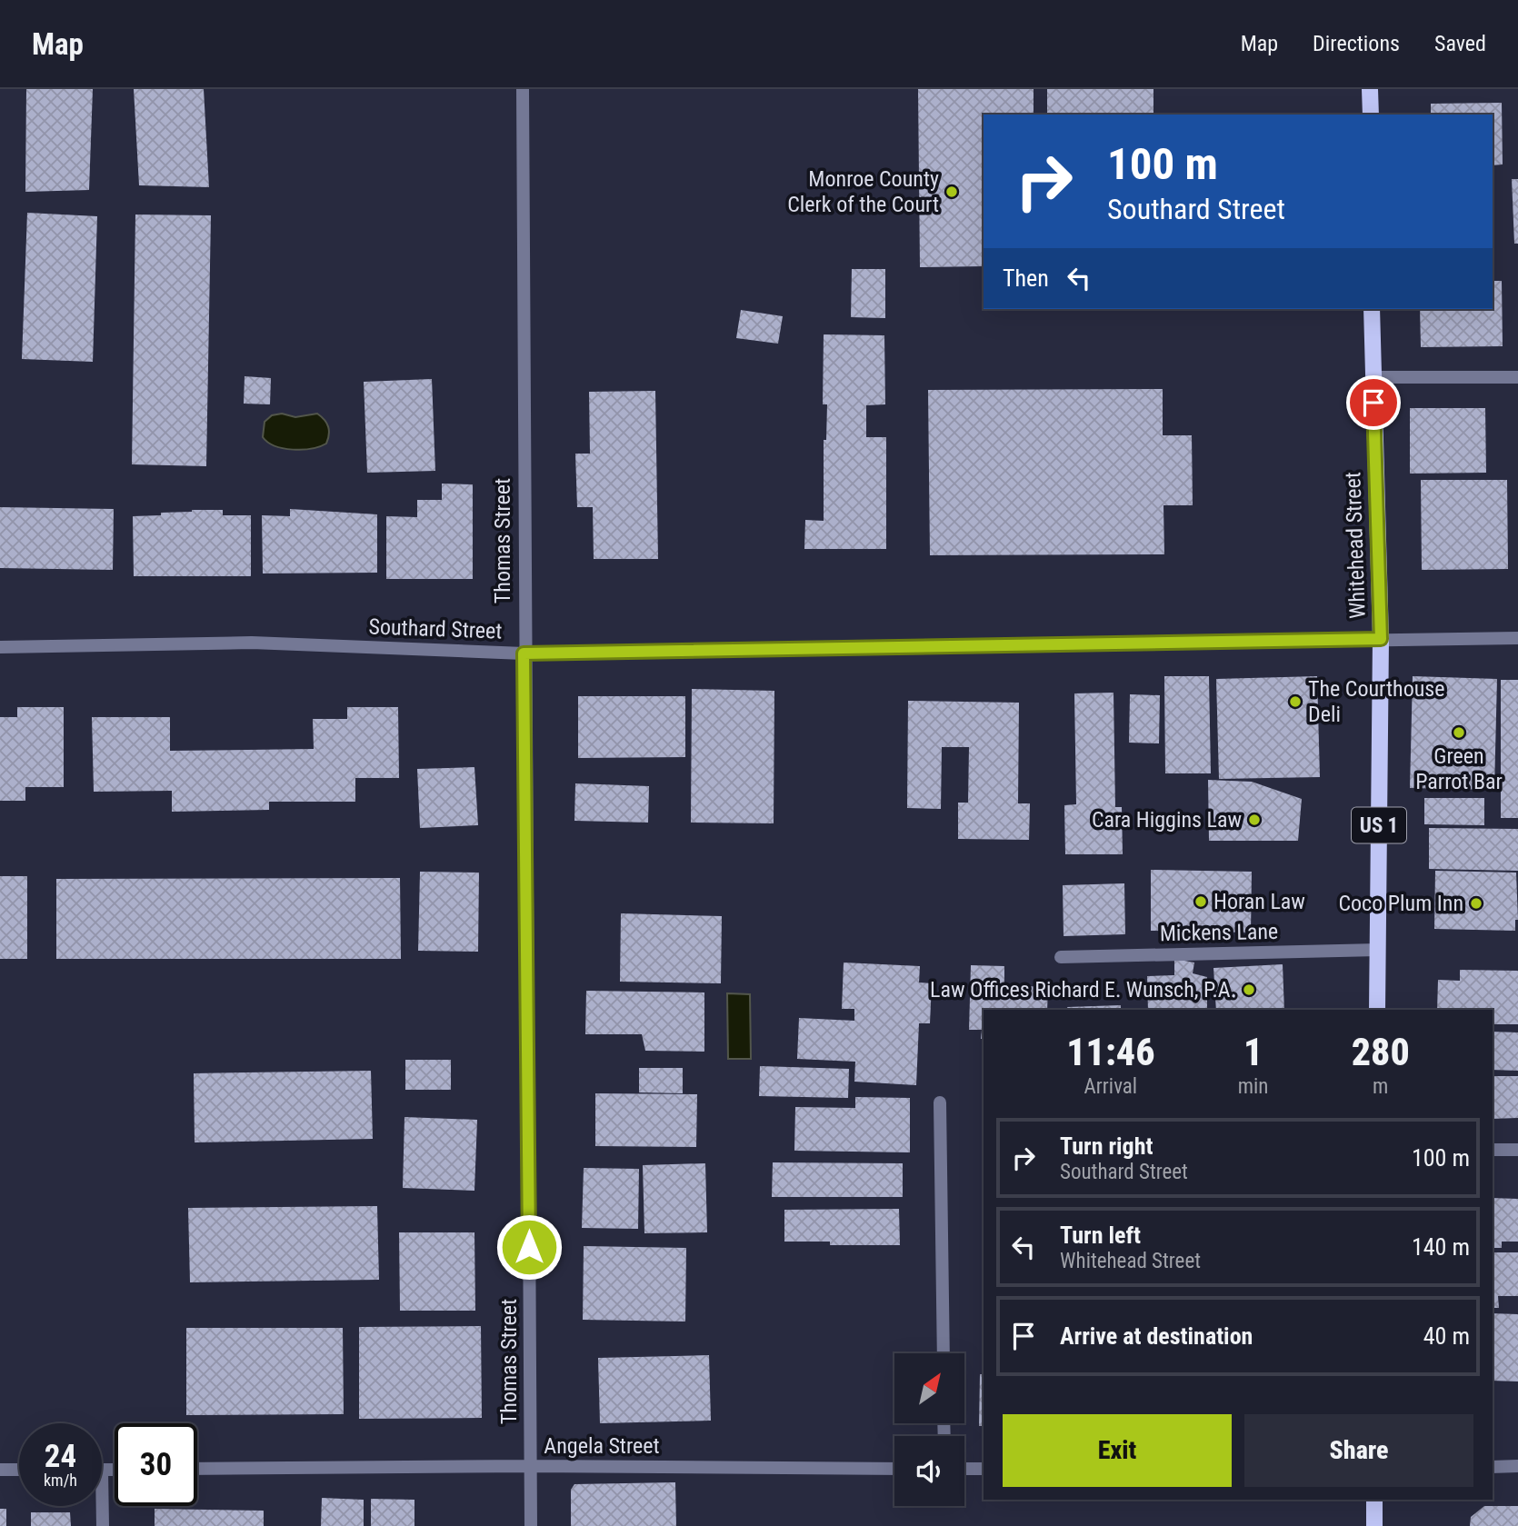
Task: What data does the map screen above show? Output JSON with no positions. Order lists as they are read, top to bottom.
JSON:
{
  "streets": {
    "main road": ["Whitehead Street", "US 1"],
    "street": [
      "Thomas Street",
      "Southard Street",
      "Mickens Lane",
      "Angela Street"
    ]
  },
  "crossings": [
    ["Thomas Street", "Southard Street"],
    ["Thomas Street", "Angela Street"],
    ["Whitehead Street", "Southard Street"],
    ["Whitehead Street", "Mickens Lane"]
  ],
  "places": [
    "Monroe County Clerk of the Court",
    "The Courthouse Deli",
    "Green Parrot Bar",
    "Cara Higgins Law",
    "Horan Law",
    "Coco Plum Inn",
    "Law Offices Richard E. Wunsch, P.A."
  ],
  "north": "top right",
  "page": {
    "header": "Map",
    "nav": ["Map", "Directions", "Saved"],
    "turn": ["100 m", "Southard Street"],
    "then": "Then",
    "eta": [
      "11:46",
      "Arrival",
      "1",
      "min",
      "280",
      "m"
    ],
    "list": [
      {
        "name": "Turn right",
        "note": "Southard Street",
        "value": "100 m"
      },
      {
        "name": "Turn left",
        "note": "Whitehead Street",
        "value": "140 m"
      },
      {
        "name": "Arrive at destination",
        "value": "40 m"
      }
    ],
    "buttons": ["Exit", "Share"],
    "speed": "24 km/h",
    "limit": "30"
  }
}
